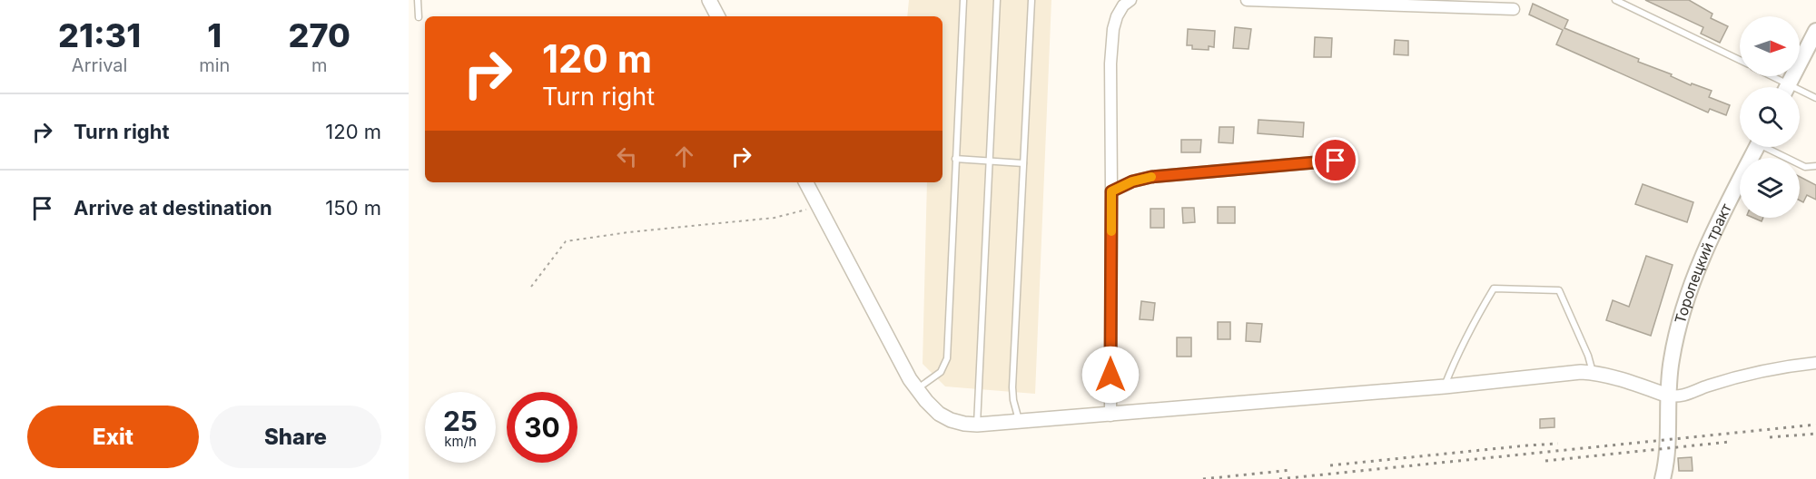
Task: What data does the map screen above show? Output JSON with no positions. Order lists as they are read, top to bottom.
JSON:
{
  "streets": {
    "main road": ["Торопецкий тракт"]
  },
  "north": "right",
  "page": {
    "eta": [
      "21:31",
      "Arrival",
      "1",
      "min",
      "270",
      "m"
    ],
    "turn": ["120 m", "Turn right"],
    "list": [
      {
        "name": "Turn right",
        "value": "120 m"
      },
      {
        "name": "Arrive at destination",
        "value": "150 m"
      }
    ],
    "speed": "25 km/h",
    "limit": "30",
    "buttons": ["Exit", "Share"]
  }
}
